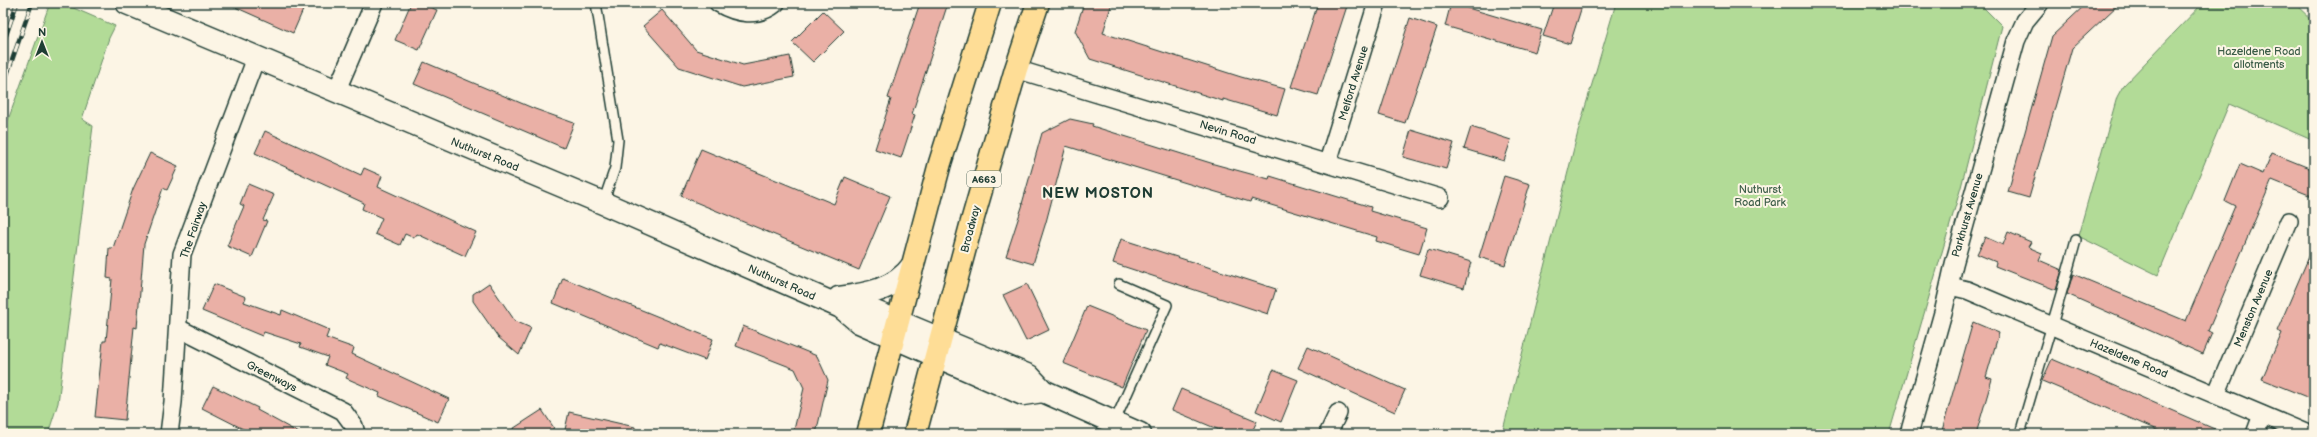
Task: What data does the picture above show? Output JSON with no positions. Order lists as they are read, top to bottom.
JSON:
{
  "streets": {
    "highway": ["A663", "Broadway"],
    "street": [
      "Melford Avenue",
      "Nevin Road",
      "Nuthurst Road",
      "Parkhurst Avenue",
      "The Fairway",
      "Menston Avenue",
      "Hazeldene Road",
      "Greenways"
    ]
  },
  "crossings": [
    ["Melford Avenue", "Nevin Road"],
    ["Nevin Road", "Broadway"],
    ["Nuthurst Road", "Broadway"],
    ["Nuthurst Road", "The Fairway"],
    ["Parkhurst Avenue", "Hazeldene Road"],
    ["The Fairway", "Greenways"],
    ["Menston Avenue", "Hazeldene Road"]
  ],
  "districts": ["NEW MOSTON"],
  "parks": ["Hazeldene Road allotments", "Nuthurst Road Park"],
  "north": "top"
}
